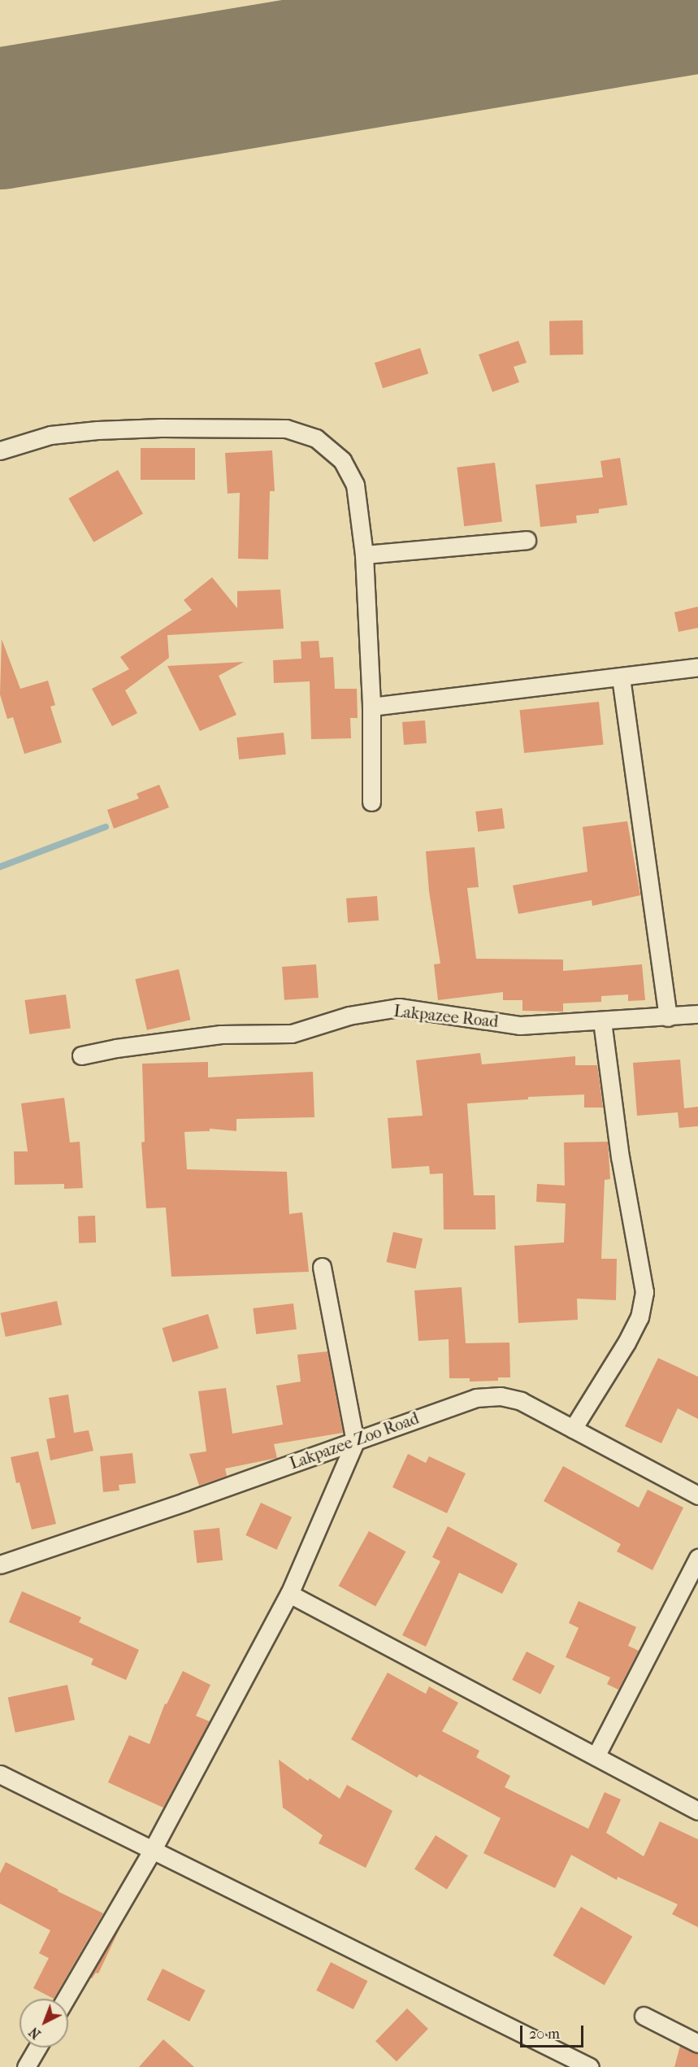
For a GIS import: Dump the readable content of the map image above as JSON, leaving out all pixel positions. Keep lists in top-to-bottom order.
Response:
{
  "streets": {
    "street": ["Lakpazee Road", "Lakpazee Zoo Road"]
  },
  "scale_bar": "20 m",
  "north": "bottom left"
}
